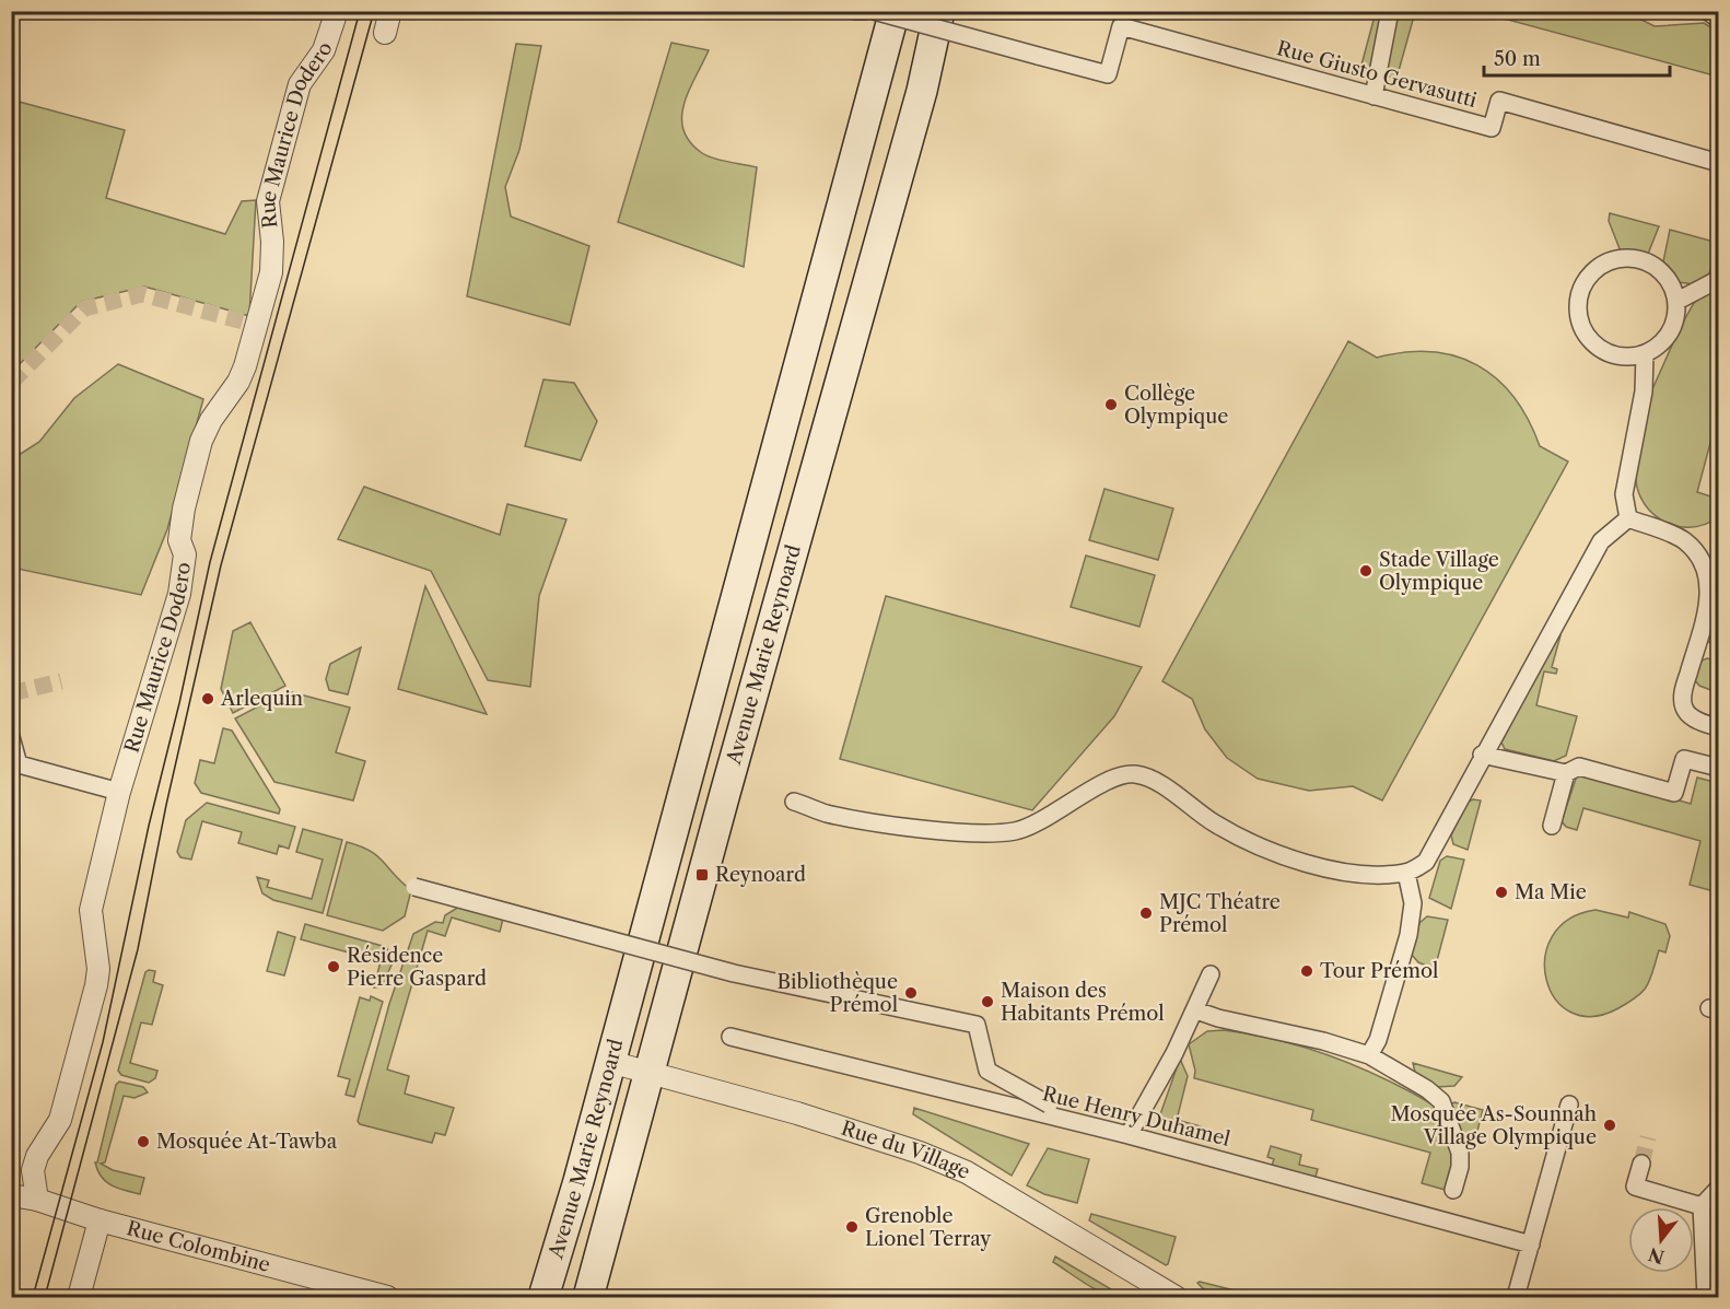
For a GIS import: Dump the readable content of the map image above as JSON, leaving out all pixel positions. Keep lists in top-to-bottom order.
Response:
{
  "streets": {
    "main road": ["Avenue Marie Reynoard"],
    "street": [
      "Rue Giusto Gervasutti",
      "Rue Maurice Dodero",
      "Rue Henry Duhamel",
      "Rue du Village",
      "Rue Colombine"
    ]
  },
  "crossings": [
    ["Rue Maurice Dodero", "Rue Colombine"],
    ["Avenue Marie Reynoard", "Rue du Village"]
  ],
  "places": {
    "other": [
      "Collège Olympique",
      "Stade Village Olympique",
      "Arlequin",
      "Ma Mie",
      "MJC Théatre Prémol",
      "Résidence Pierre Gaspard",
      "Tour Prémol",
      "Bibliothèque Prémol",
      "Maison des Habitants Prémol",
      "Mosquée As-Sounnah Village Olympique",
      "Mosquée At-Tawba",
      "Grenoble Lionel Terray"
    ],
    "transit": ["Reynoard"]
  },
  "scale_bar": "50 m",
  "north": "bottom"
}
